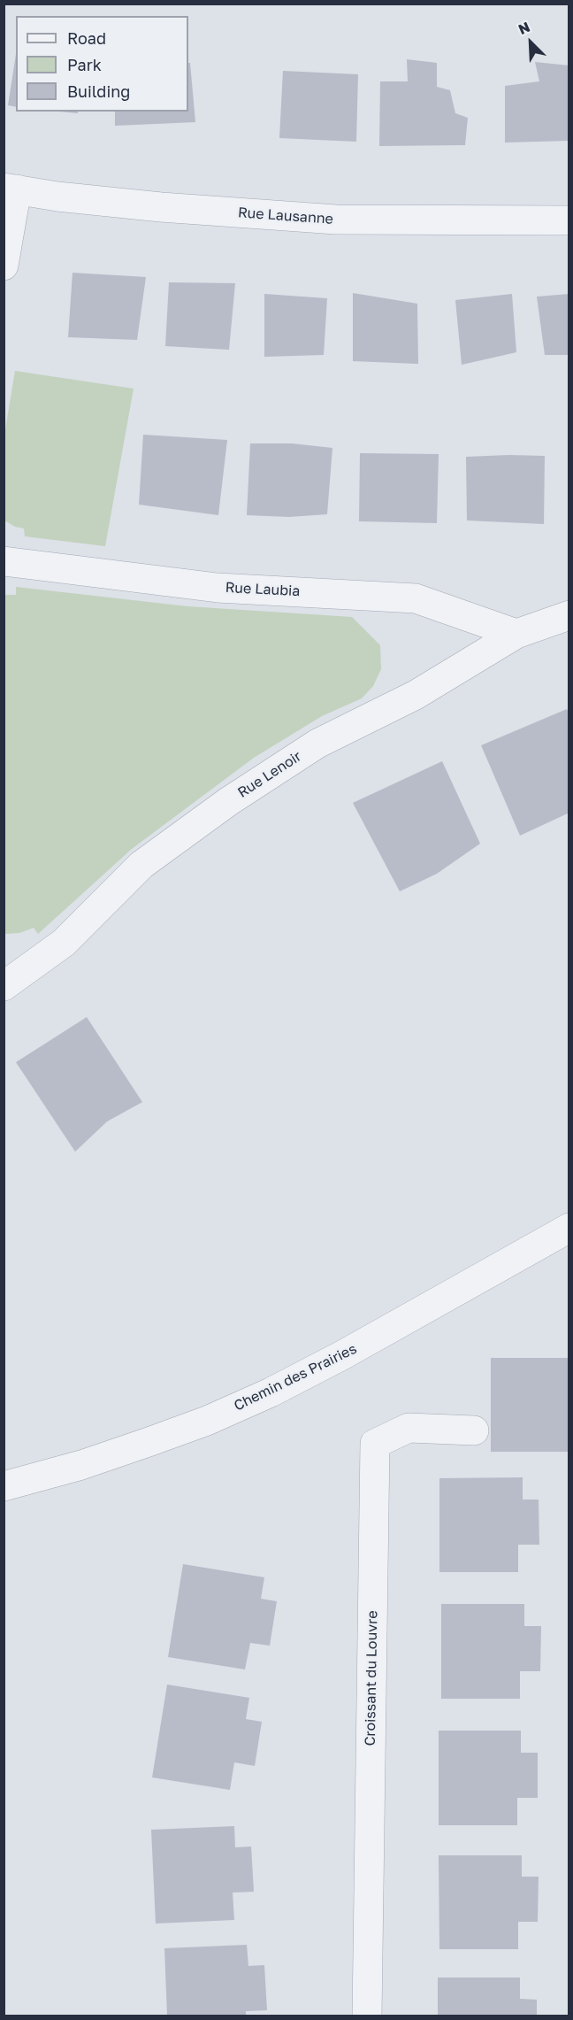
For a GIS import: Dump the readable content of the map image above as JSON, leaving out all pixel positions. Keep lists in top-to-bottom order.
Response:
{
  "streets": {
    "street": [
      "Rue Lausanne",
      "Rue Laubia",
      "Rue Lenoir",
      "Chemin des Prairies",
      "Croissant du Louvre"
    ]
  },
  "crossings": [
    ["Rue Laubia", "Rue Lenoir"]
  ],
  "legend": ["Road", "Park", "Building"],
  "north": "top left"
}
